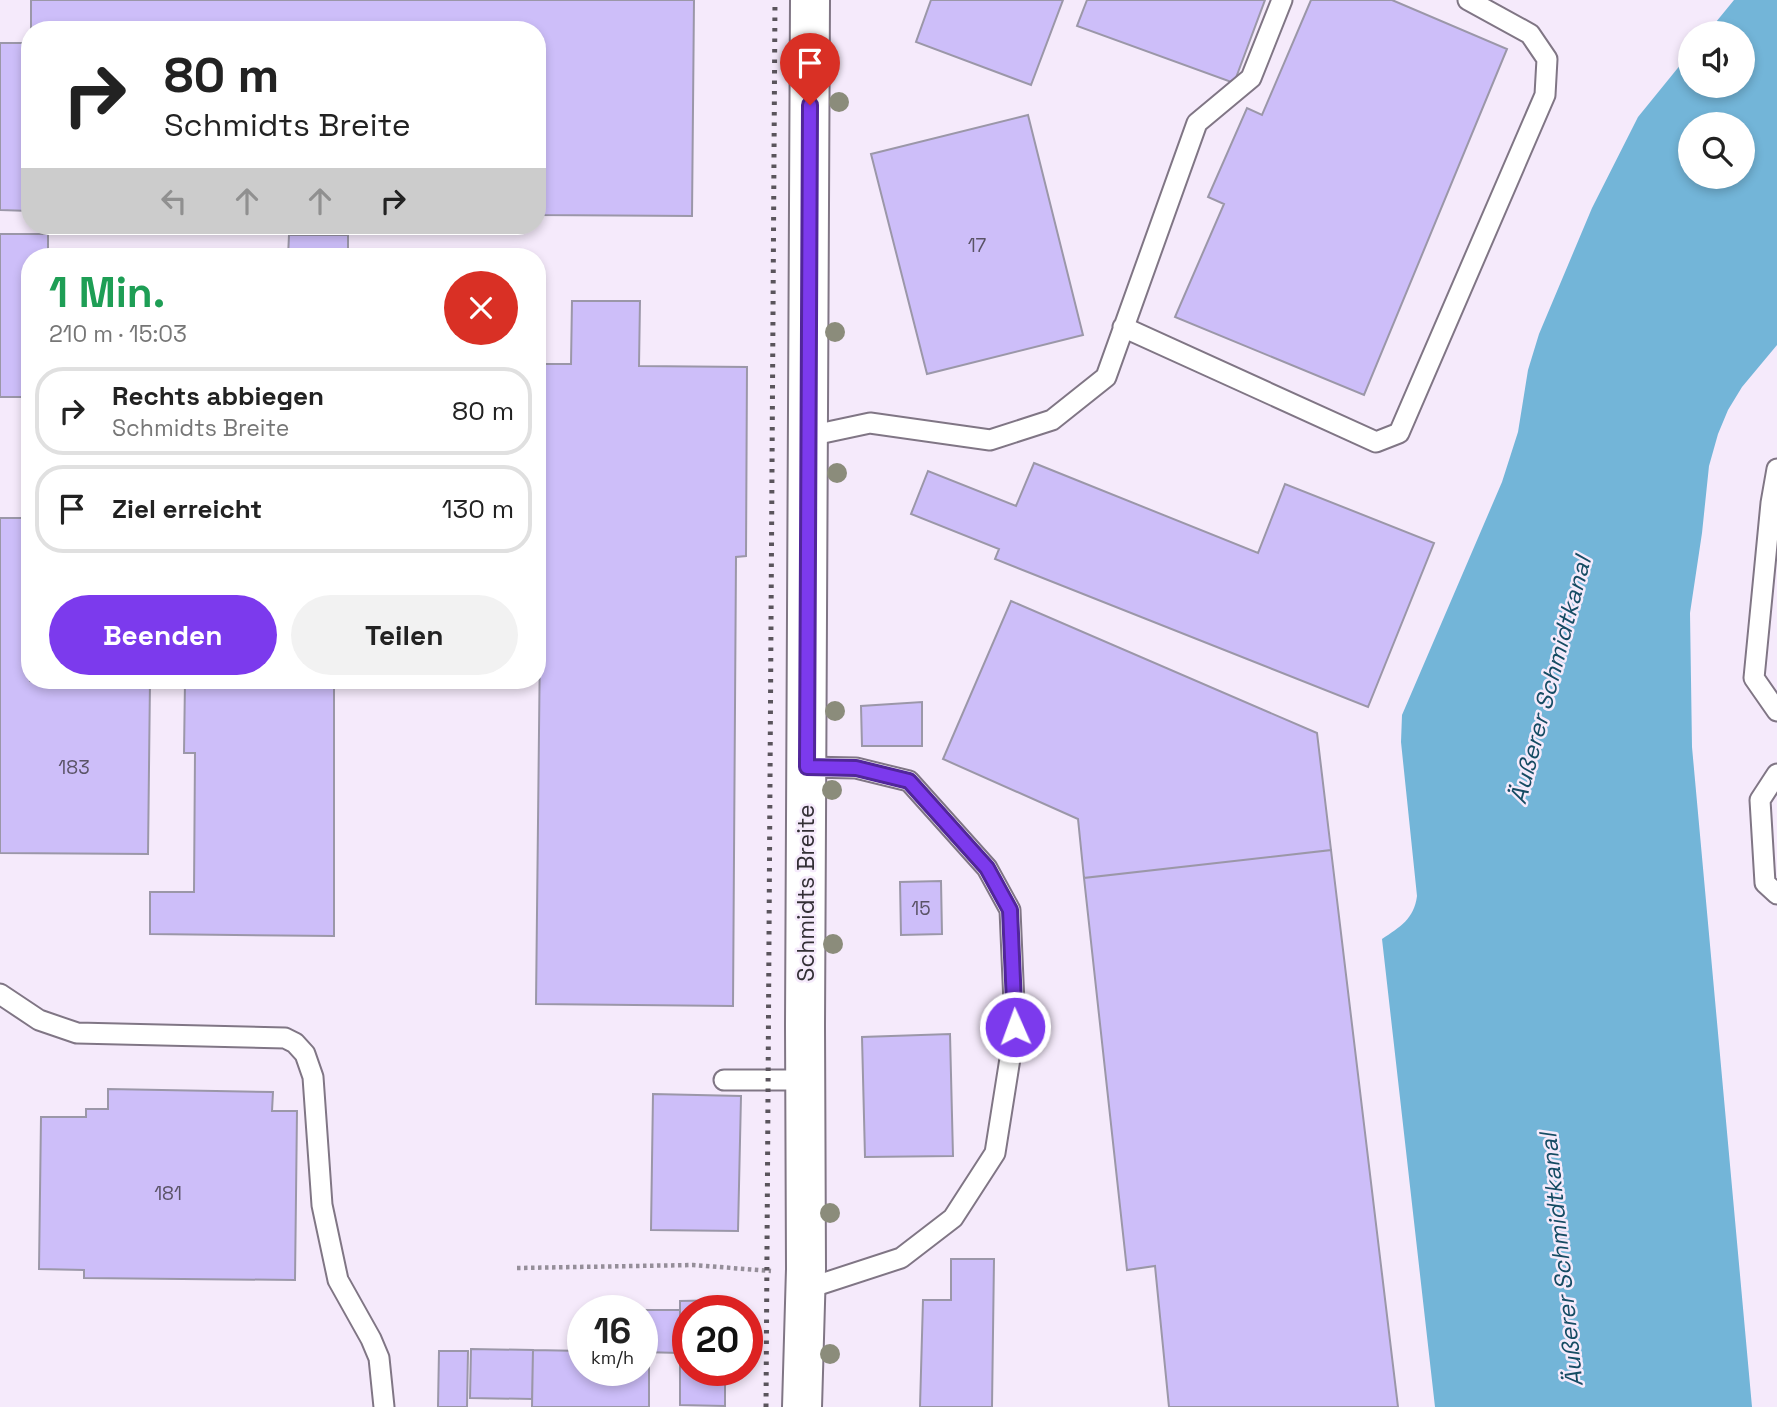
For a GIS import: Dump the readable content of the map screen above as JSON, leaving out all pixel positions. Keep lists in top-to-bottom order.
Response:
{
  "streets": {
    "main road": ["Schmidts Breite"]
  },
  "water": ["Äußerer Schmidtkanal"],
  "house_numbers": [
    "17",
    "183",
    "15",
    "181"
  ],
  "page": {
    "turn": ["80 m", "Schmidts Breite"],
    "heading": ["1 Min.", "210 m · 15:03"],
    "list": [
      {
        "name": "Rechts abbiegen",
        "note": "Schmidts Breite",
        "value": "80 m"
      },
      {
        "name": "Ziel erreicht",
        "value": "130 m"
      }
    ],
    "buttons": ["Beenden", "Teilen"],
    "speed": "16 km/h",
    "limit": "20"
  }
}
